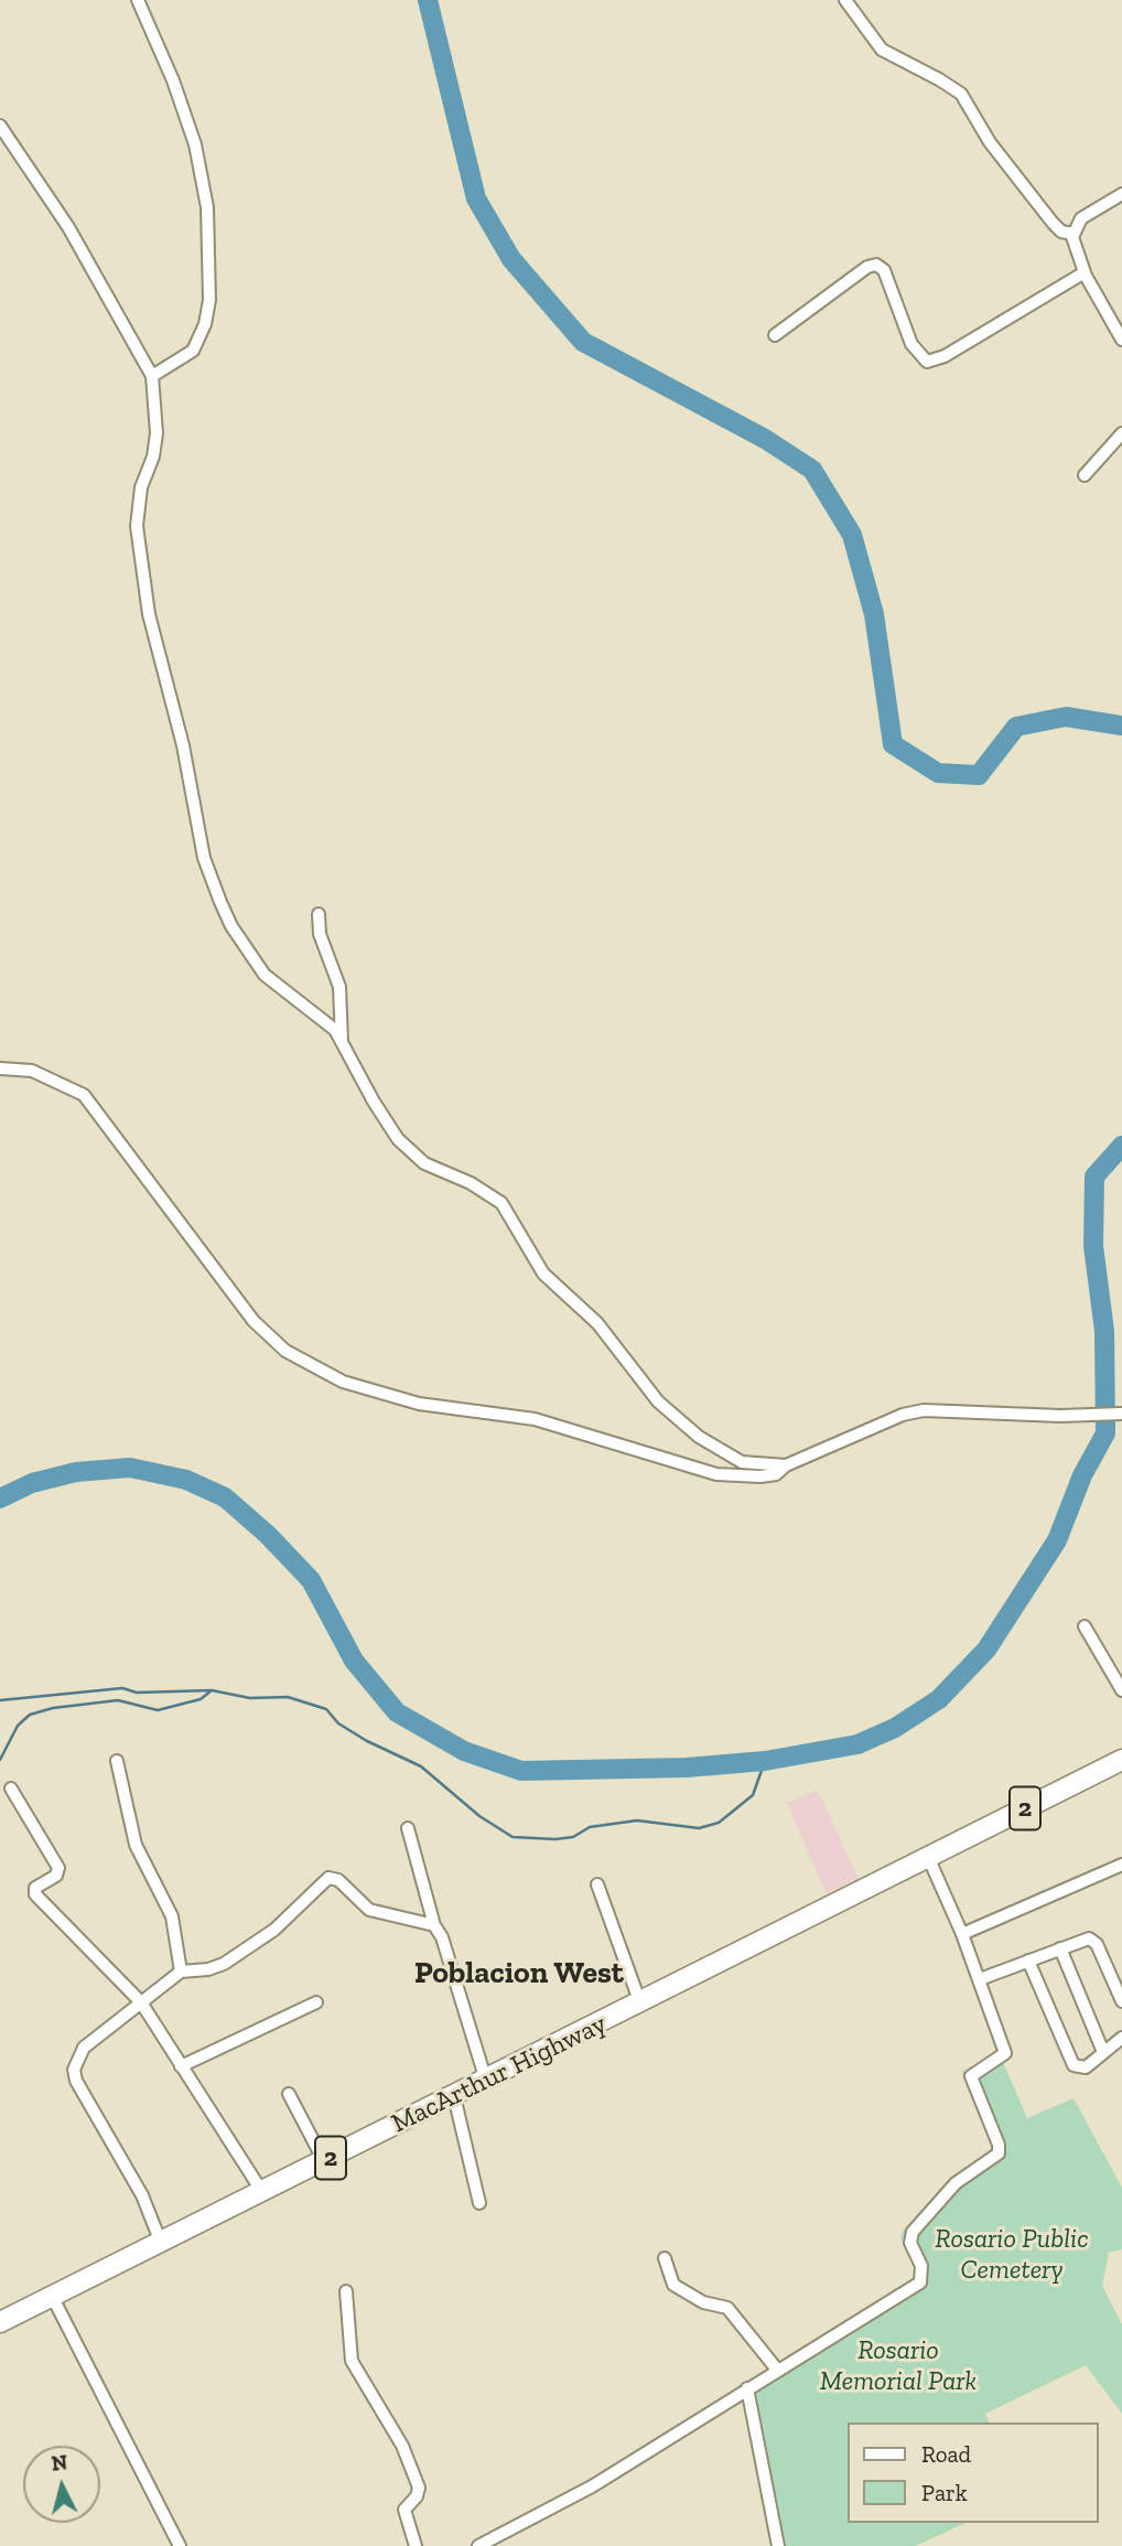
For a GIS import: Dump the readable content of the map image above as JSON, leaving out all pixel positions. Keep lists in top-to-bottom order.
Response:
{
  "streets": {
    "highway": ["2", "MacArthur Highway"]
  },
  "districts": ["Poblacion West"],
  "parks": ["Rosario Public Cemetery", "Rosario Memorial Park"],
  "legend": ["Road", "Park"],
  "north": "top"
}
